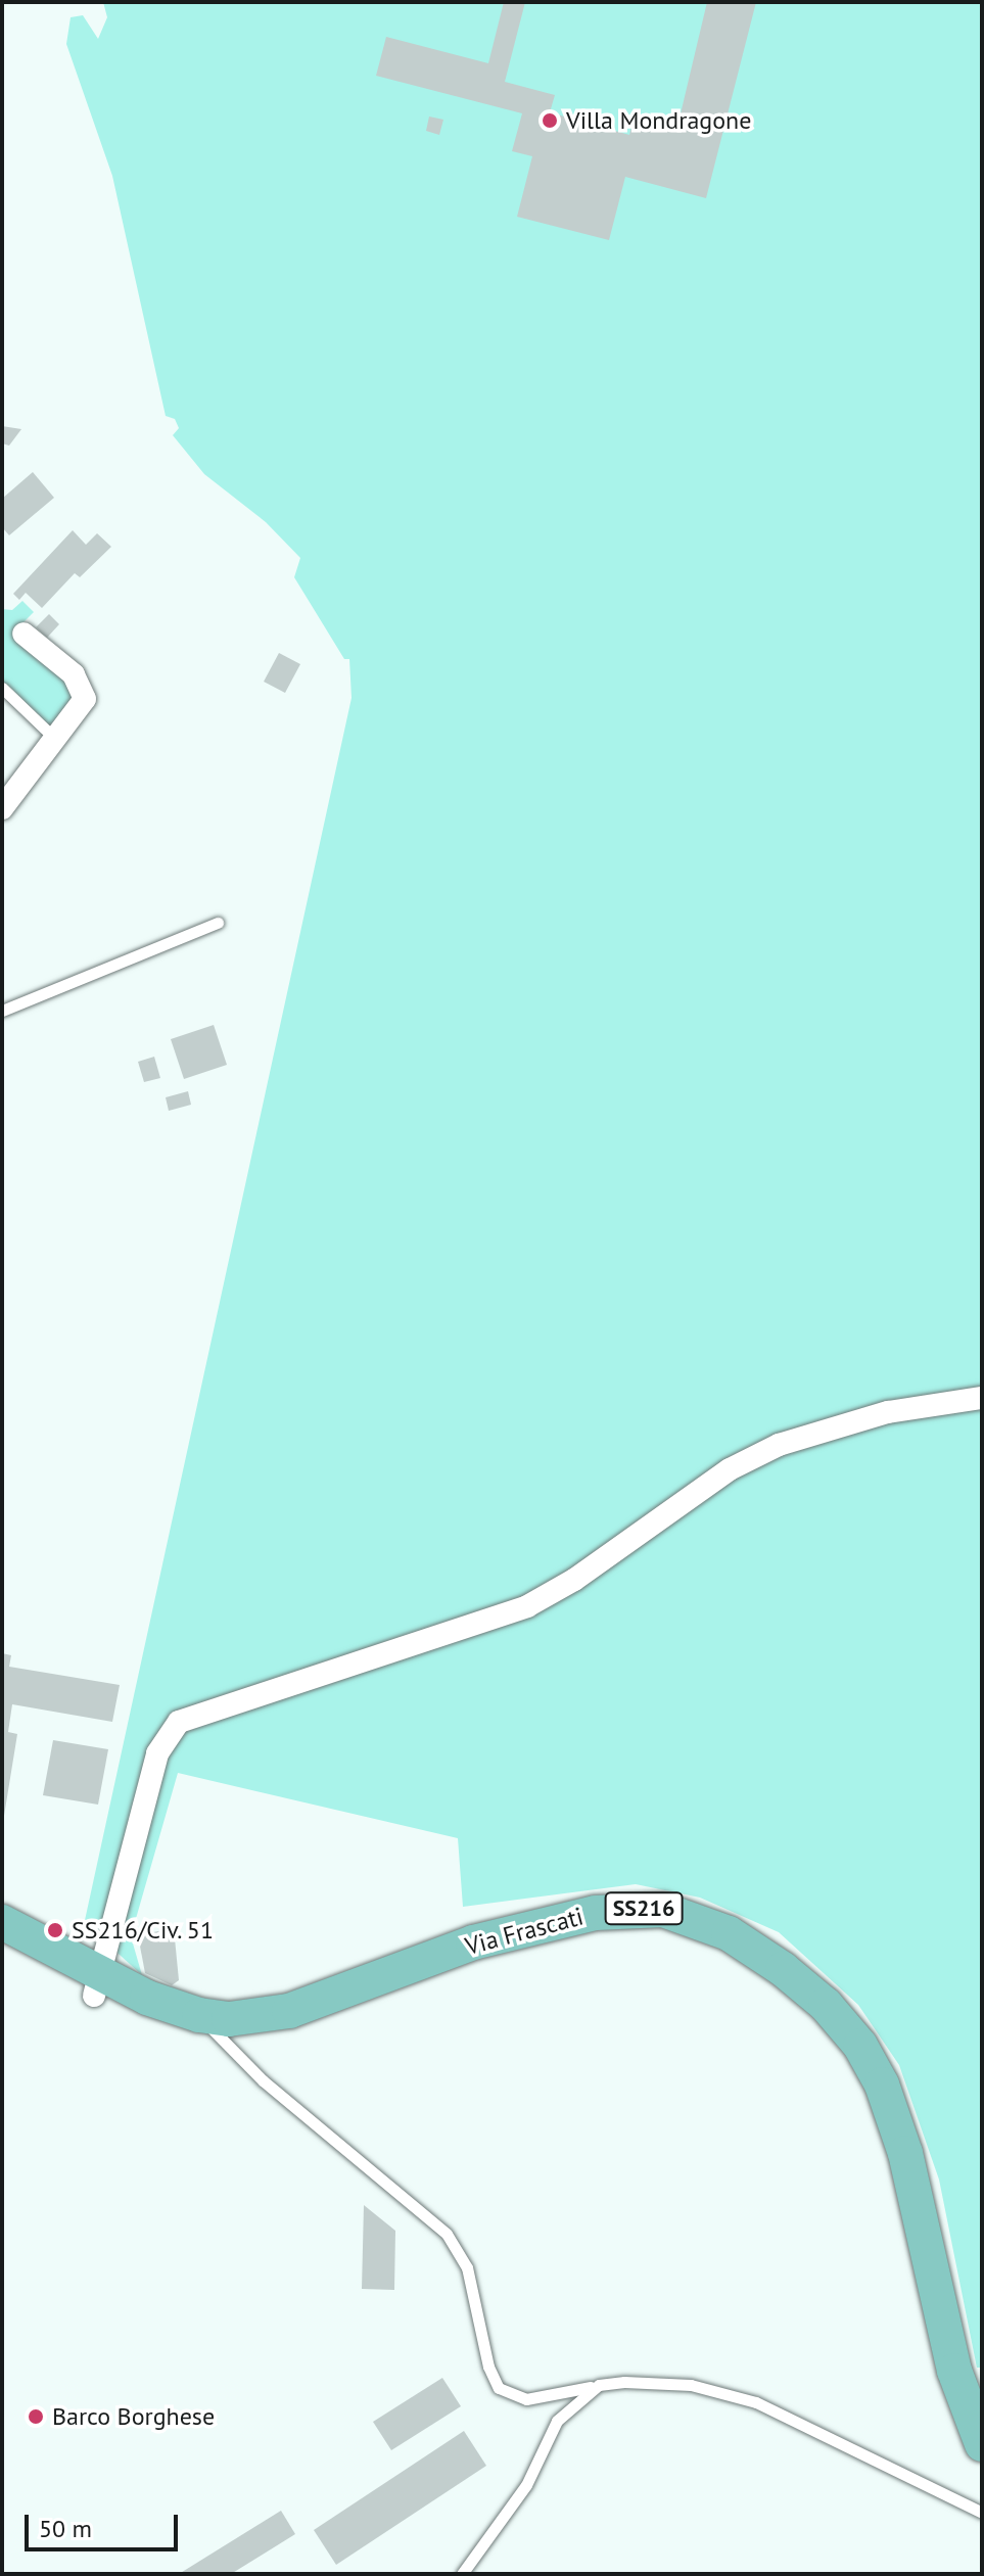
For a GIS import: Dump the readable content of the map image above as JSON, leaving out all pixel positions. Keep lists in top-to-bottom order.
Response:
{
  "streets": {
    "main road": ["SS216", "Via Frascati"]
  },
  "places": ["Villa Mondragone", "SS216/Civ. 51", "Barco Borghese"],
  "scale_bar": "50 m"
}
